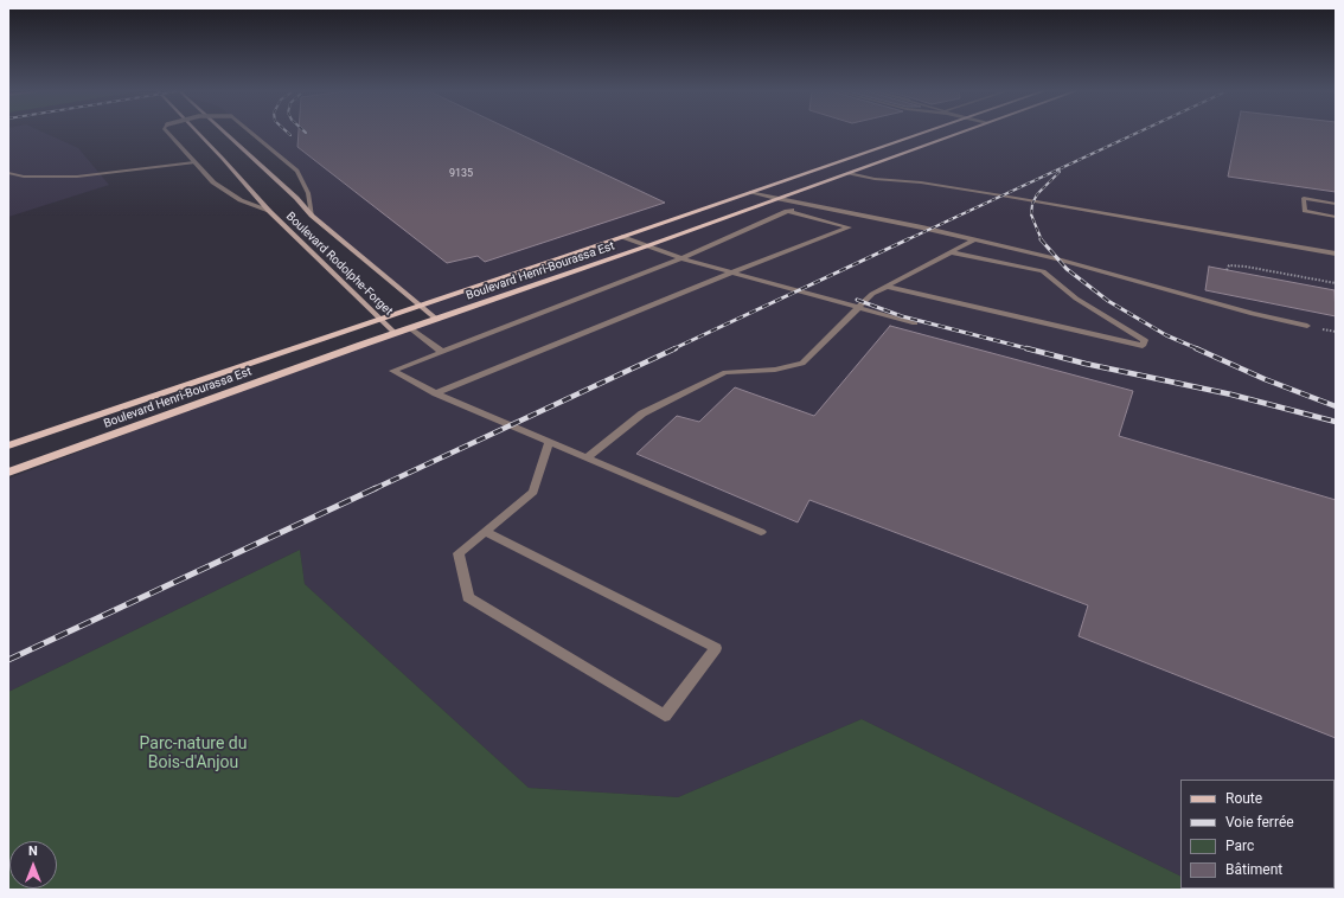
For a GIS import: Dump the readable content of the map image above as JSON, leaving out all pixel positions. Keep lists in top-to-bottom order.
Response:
{
  "streets": {
    "main road": ["Boulevard Henri-Bourassa Est"],
    "street": ["Boulevard Rodolphe-Forget"]
  },
  "crossings": [
    ["Boulevard Rodolphe-Forget", "Boulevard Henri-Bourassa Est"]
  ],
  "parks": ["Parc-nature du Bois-d'Anjou"],
  "house_numbers": ["9135"],
  "legend": [
    "Route",
    "Voie ferrée",
    "Parc",
    "Bâtiment"
  ],
  "north": "top"
}
